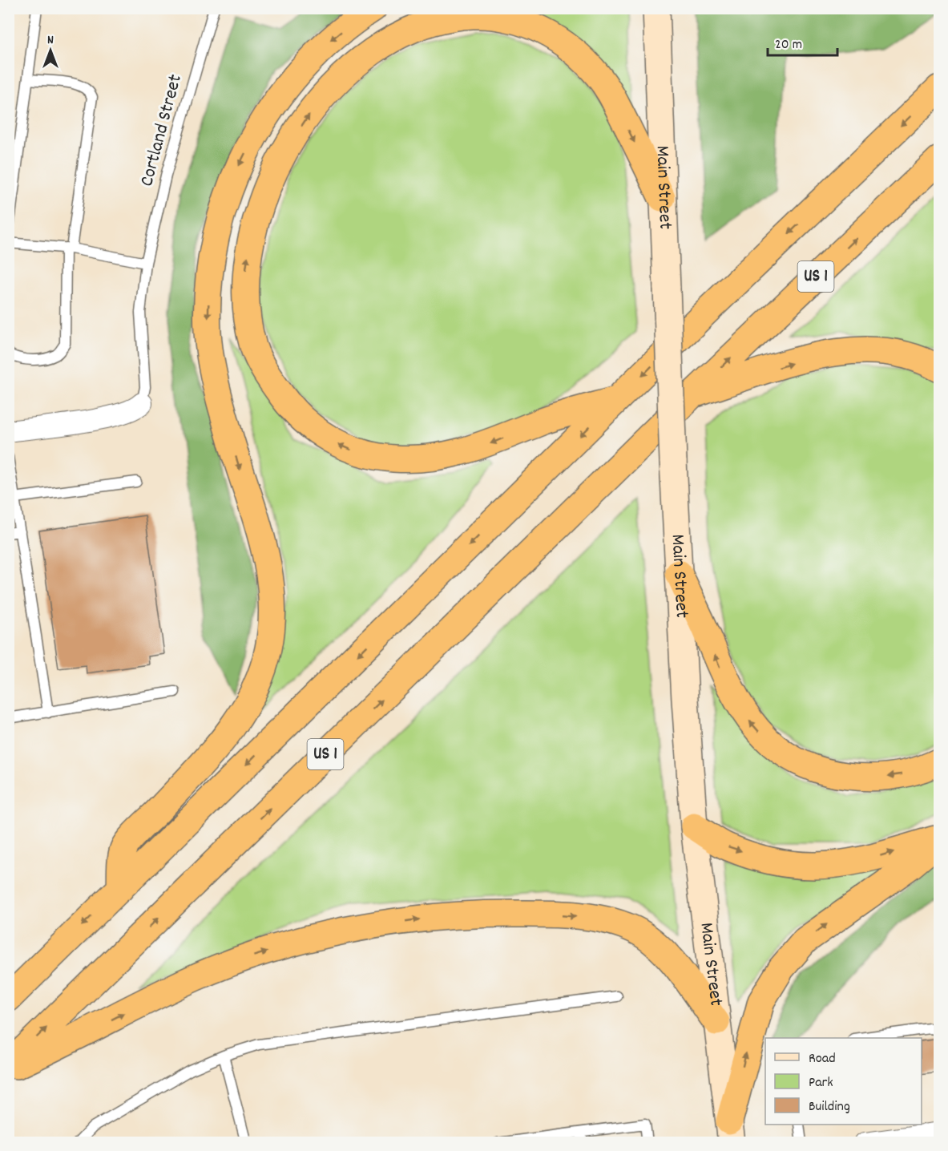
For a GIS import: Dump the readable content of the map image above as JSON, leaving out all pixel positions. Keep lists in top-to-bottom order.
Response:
{
  "streets": {
    "highway": ["US 1"],
    "main road": ["Main Street"],
    "lane": ["Cortland Street"]
  },
  "legend": ["Road", "Park", "Building"],
  "scale_bar": "20 m",
  "north": "top"
}
